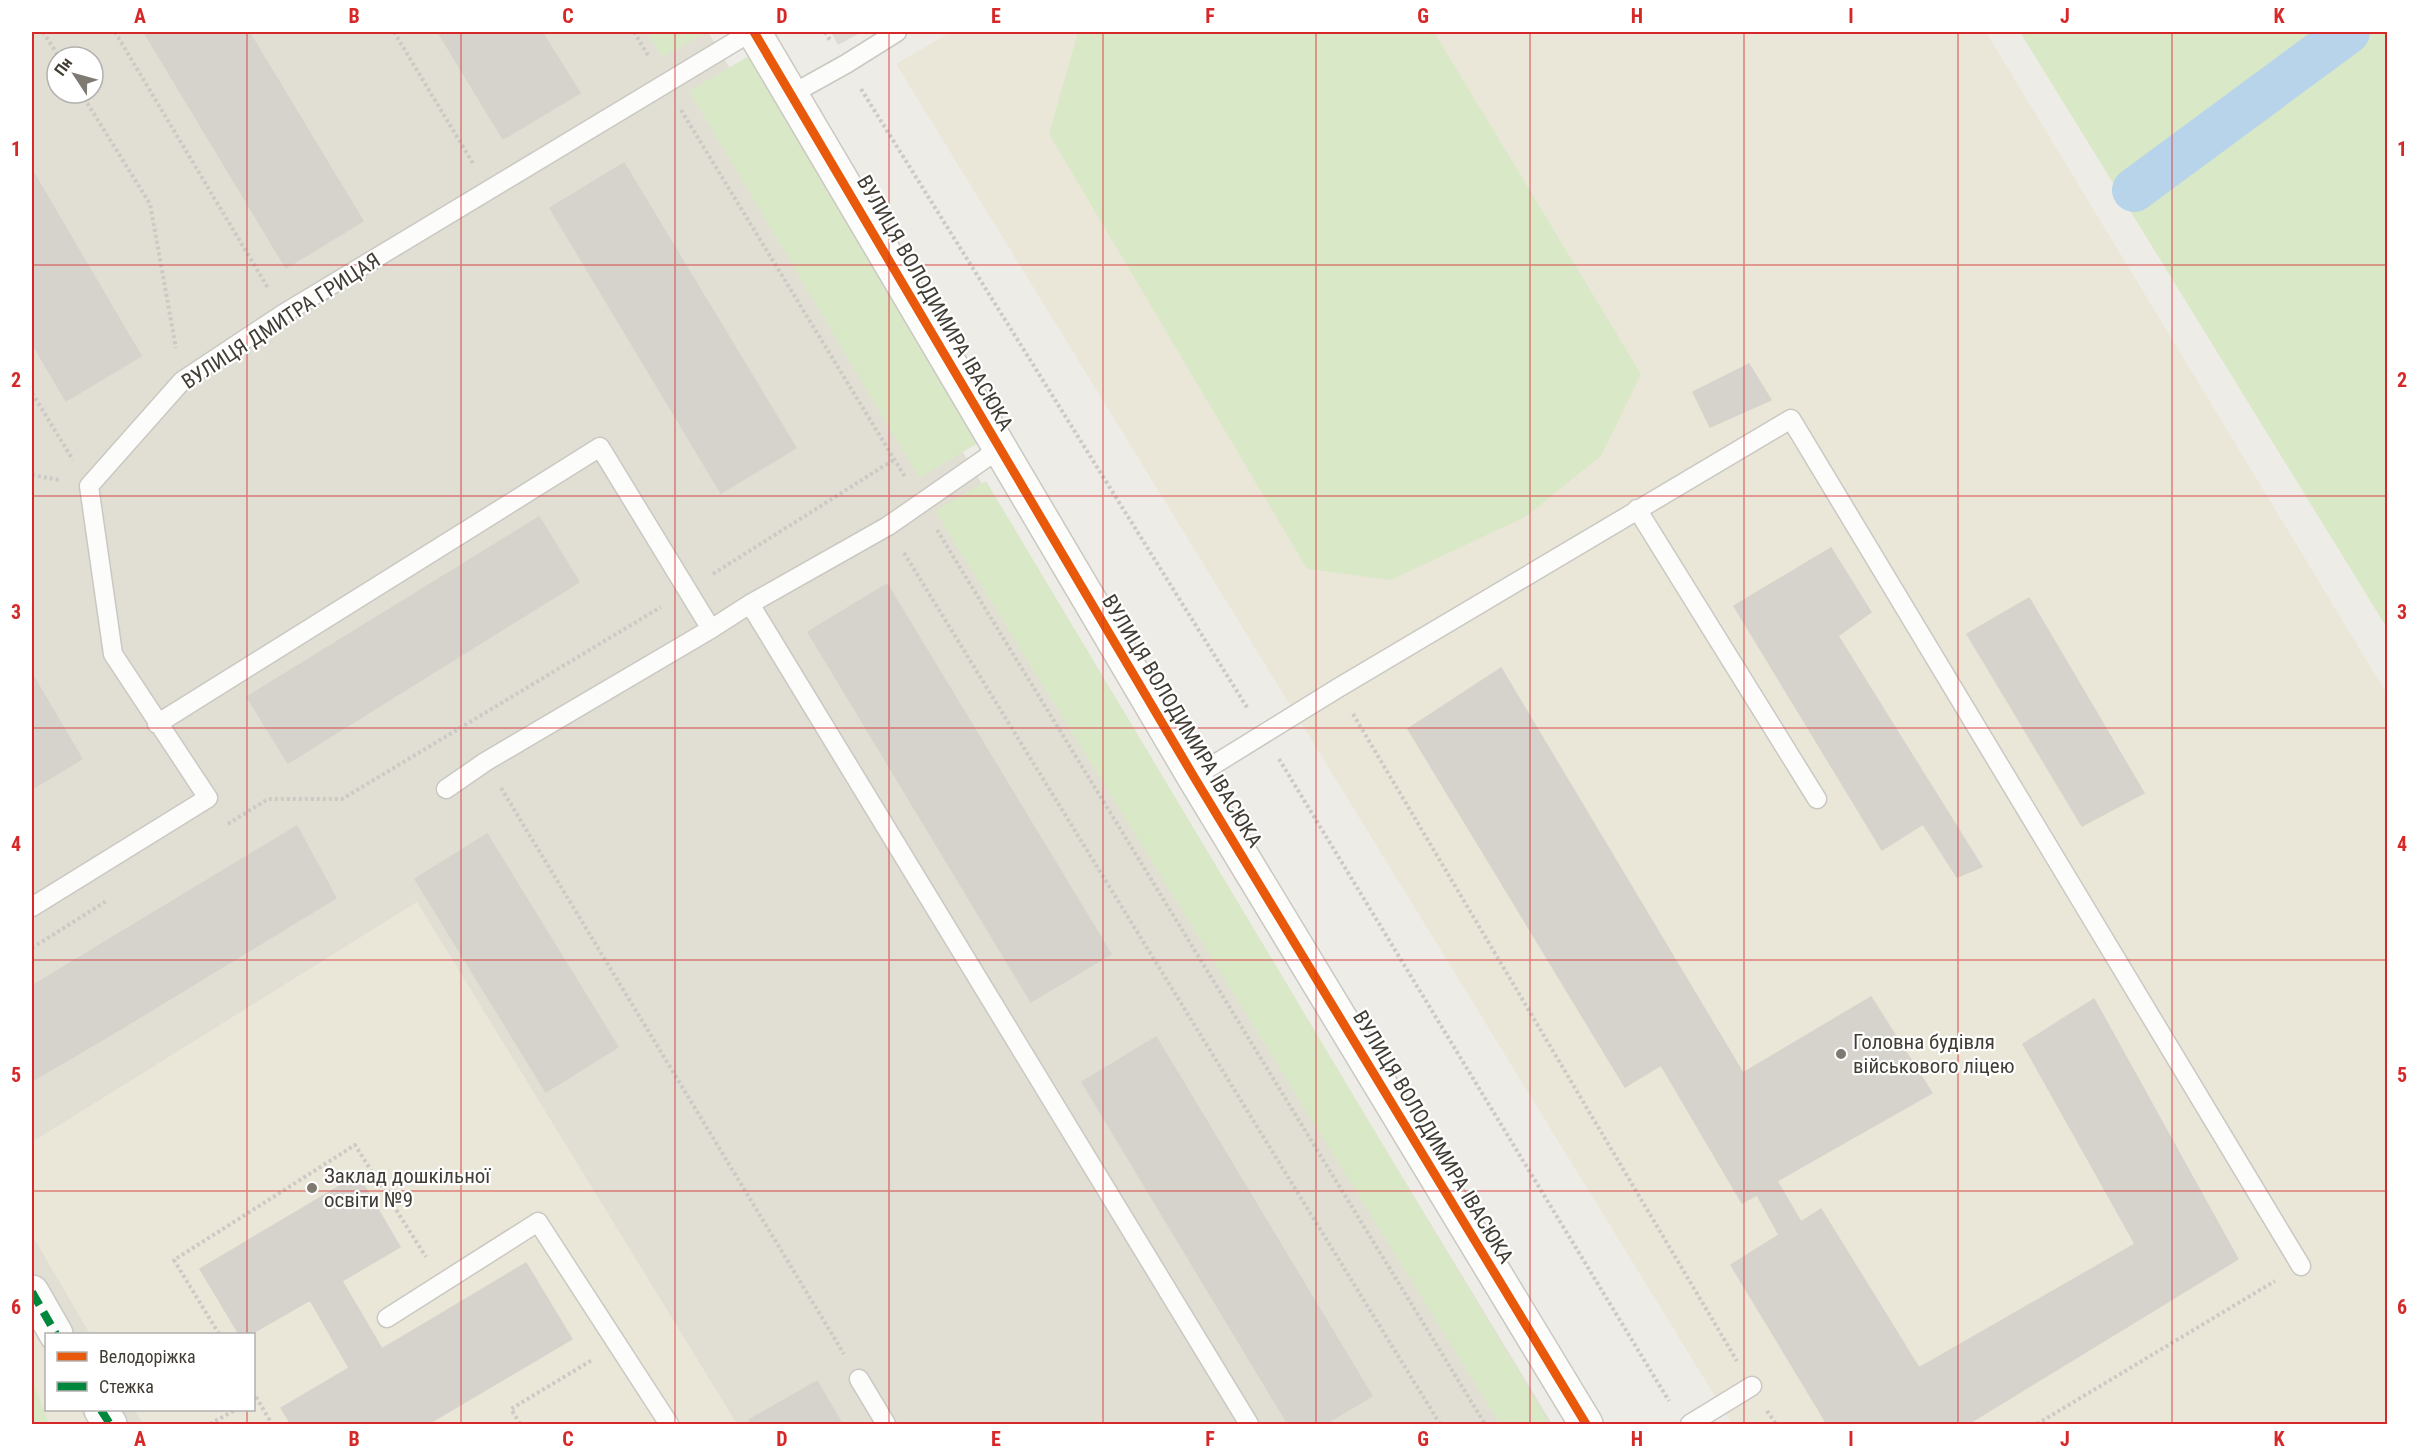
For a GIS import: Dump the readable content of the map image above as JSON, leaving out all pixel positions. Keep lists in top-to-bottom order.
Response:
{
  "streets": {
    "street": ["ВУЛИЦЯ ВОЛОДИМИРА ІВАСЮКА"],
    "lane": ["ВУЛИЦЯ ДМИТРА ГРИЦАЯ"]
  },
  "crossings": [
    ["ВУЛИЦЯ ВОЛОДИМИРА ІВАСЮКА", "ВУЛИЦЯ ДМИТРА ГРИЦАЯ"]
  ],
  "places": ["Головна будівля військового ліцею", "Заклад дошкільної освіти №9"],
  "legend": ["Велодоріжка", "Стежка"],
  "north": "top left",
  "grid": {
    "columns": [
      "A",
      "B",
      "C",
      "D",
      "E",
      "F",
      "G",
      "H",
      "I",
      "J",
      "K"
    ],
    "rows": [
      "1",
      "2",
      "3",
      "4",
      "5",
      "6"
    ]
  }
}
